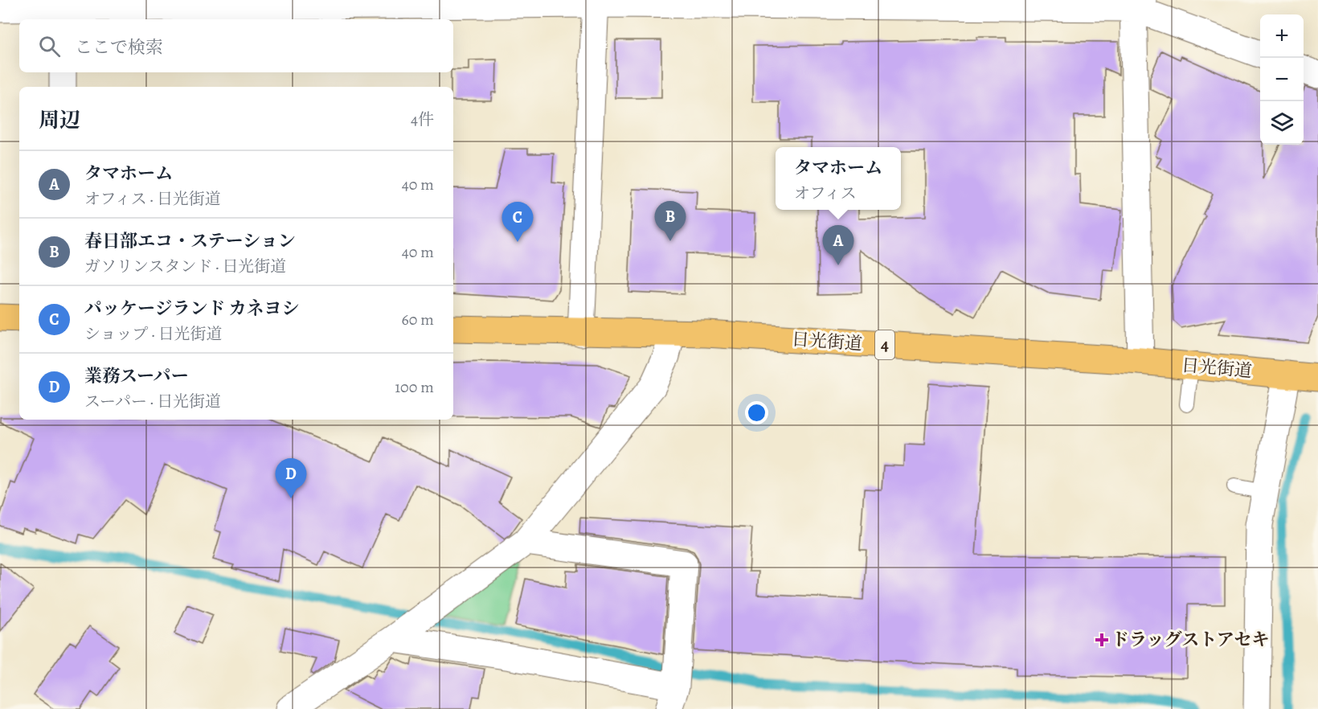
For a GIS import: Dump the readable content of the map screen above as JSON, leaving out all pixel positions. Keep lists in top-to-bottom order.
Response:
{
  "streets": {
    "highway": ["日光街道", "4"]
  },
  "places": {
    "health": ["ドラッグストアセキ"]
  },
  "page": {
    "map_buttons": ["+", "−"],
    "search": "ここで検索",
    "heading": ["周辺", "4件"],
    "popup": ["タマホーム", "オフィス"],
    "list": [
      {
        "mark": "A",
        "name": "タマホーム",
        "note": "オフィス · 日光街道",
        "value": "40 m"
      },
      {
        "mark": "B",
        "name": "春日部エコ・ステーション",
        "note": "ガソリンスタンド · 日光街道",
        "value": "40 m"
      },
      {
        "mark": "C",
        "name": "パッケージランド カネヨシ",
        "note": "ショップ · 日光街道",
        "value": "60 m"
      },
      {
        "mark": "D",
        "name": "業務スーパー",
        "note": "スーパー · 日光街道",
        "value": "100 m"
      }
    ],
    "pins": [
      "B",
      "C",
      "A",
      "D"
    ]
  }
}
